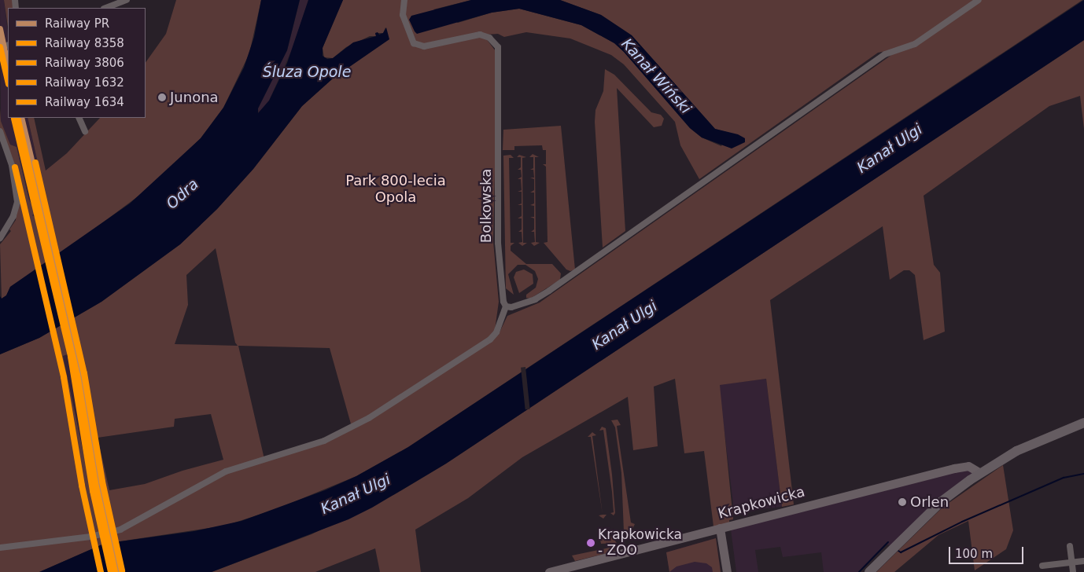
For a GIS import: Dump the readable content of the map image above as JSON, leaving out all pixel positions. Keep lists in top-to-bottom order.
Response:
{
  "streets": {
    "street": ["Bolkowska", "Krapkowicka"]
  },
  "water": [
    "Śluza Opole",
    "Kanał Wiński",
    "Kanał Ulgi",
    "Odra"
  ],
  "parks": ["Park 800-lecia Opola"],
  "places": ["Junona", "Orlen", "Krapkowicka - ZOO"],
  "lines": [
    "rail line PR",
    "rail line 3806",
    "rail line 8358",
    "rail line 1632",
    "rail line 1634"
  ],
  "legend": [
    "Railway PR",
    "Railway 8358",
    "Railway 3806",
    "Railway 1632",
    "Railway 1634"
  ],
  "scale_bar": "100 m"
}
